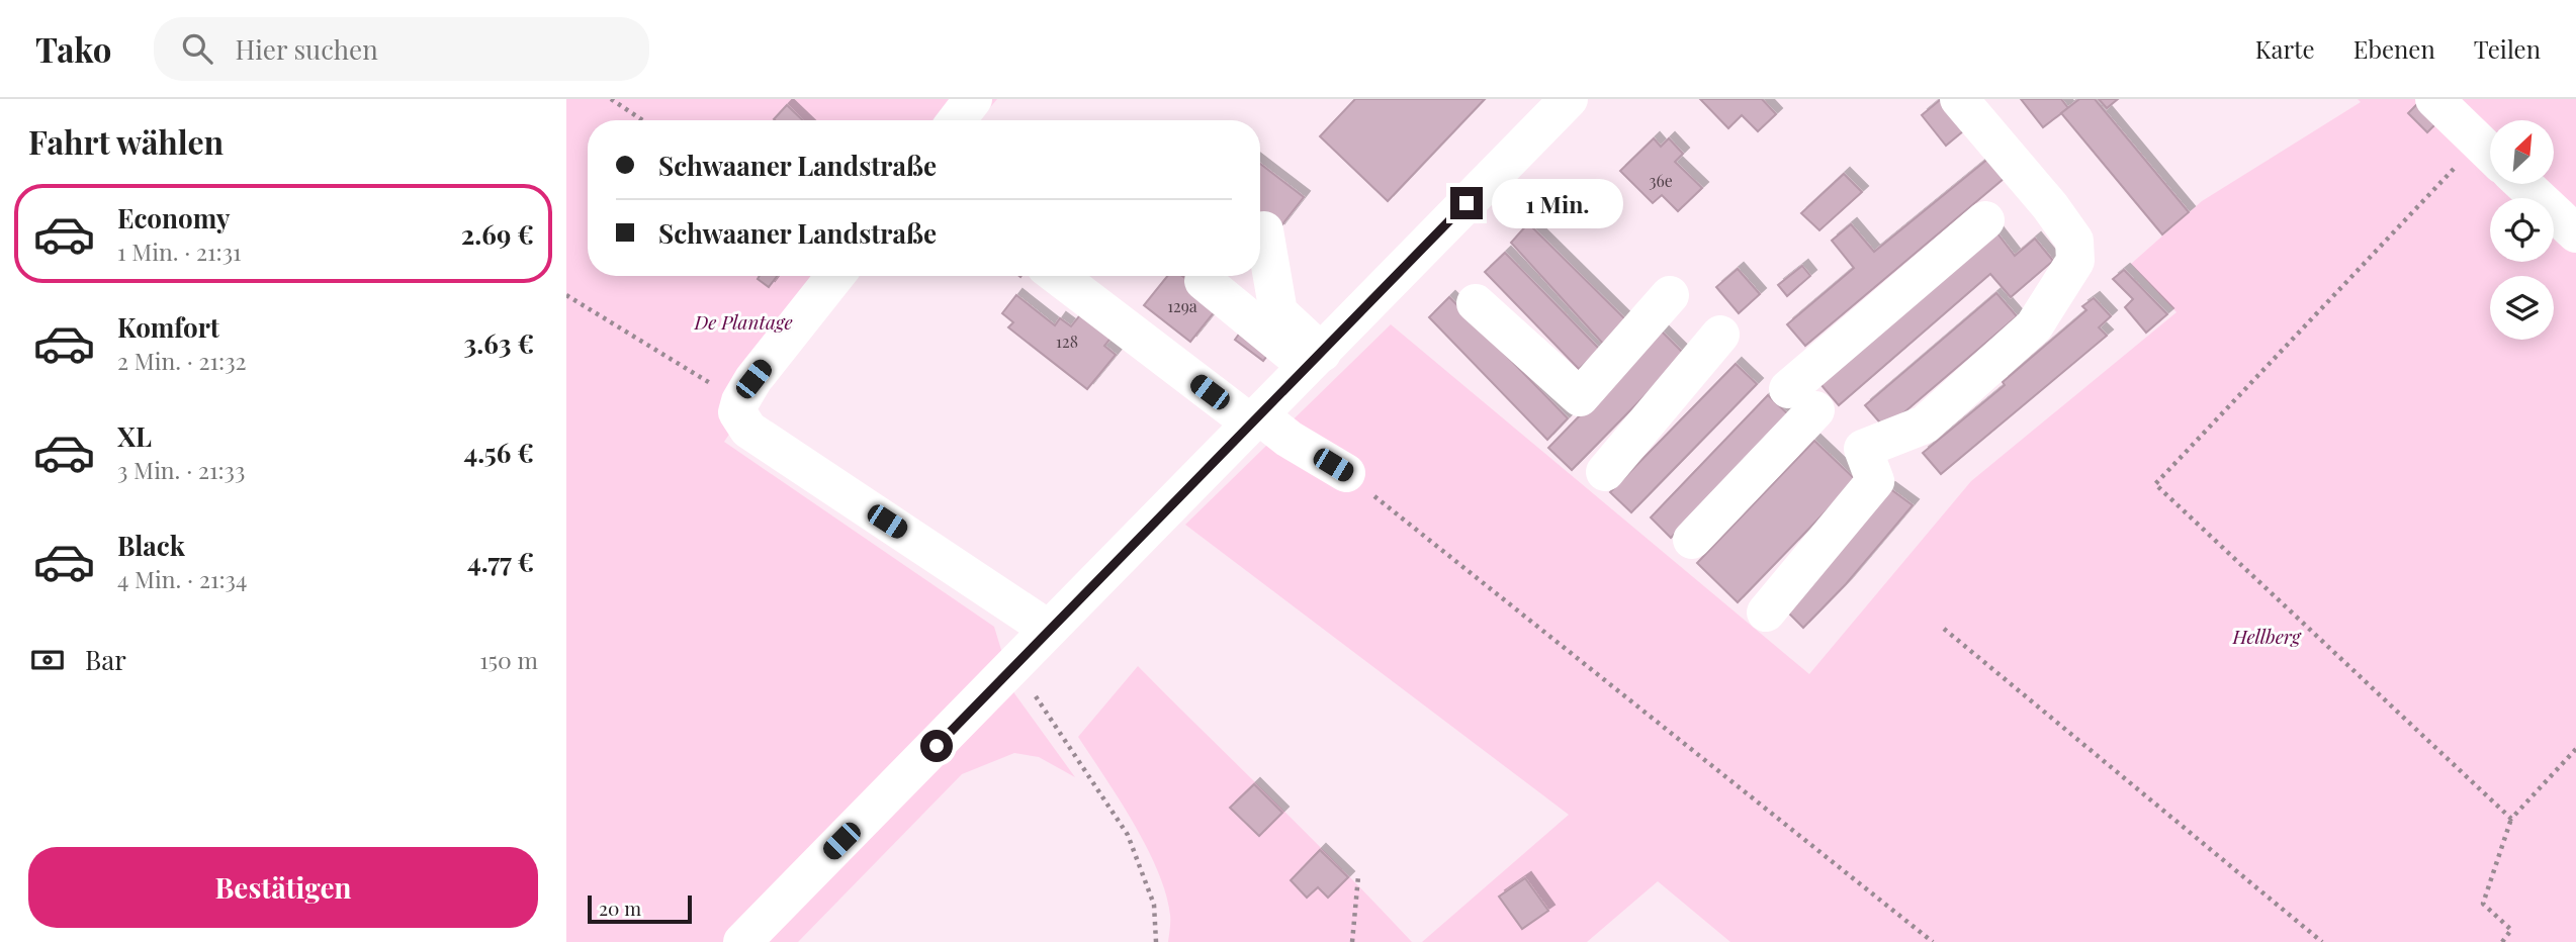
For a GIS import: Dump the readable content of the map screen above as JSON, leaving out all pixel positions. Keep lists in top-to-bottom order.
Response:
{
  "parks": ["De Plantage", "Hellberg"],
  "house_numbers": ["36e", "129a", "128"],
  "scale_bar": "20 m",
  "north": "top right",
  "page": {
    "header": "Tako",
    "search": "Hier suchen",
    "nav": ["Karte", "Ebenen", "Teilen"],
    "heading": "Fahrt wählen",
    "banner": ["Schwaaner Landstraße", "Schwaaner Landstraße"],
    "bubble": "1 Min.",
    "list": [
      {
        "name": "Economy",
        "note": "1 Min. · 21:31",
        "value": "2.69 €"
      },
      {
        "name": "Komfort",
        "note": "2 Min. · 21:32",
        "value": "3.63 €"
      },
      {
        "name": "XL",
        "note": "3 Min. · 21:33",
        "value": "4.56 €"
      },
      {
        "name": "Black",
        "note": "4 Min. · 21:34",
        "value": "4.77 €"
      }
    ],
    "pay": ["Bar", "150 m"],
    "buttons": "Bestätigen",
    "scale": "20 m"
  }
}
